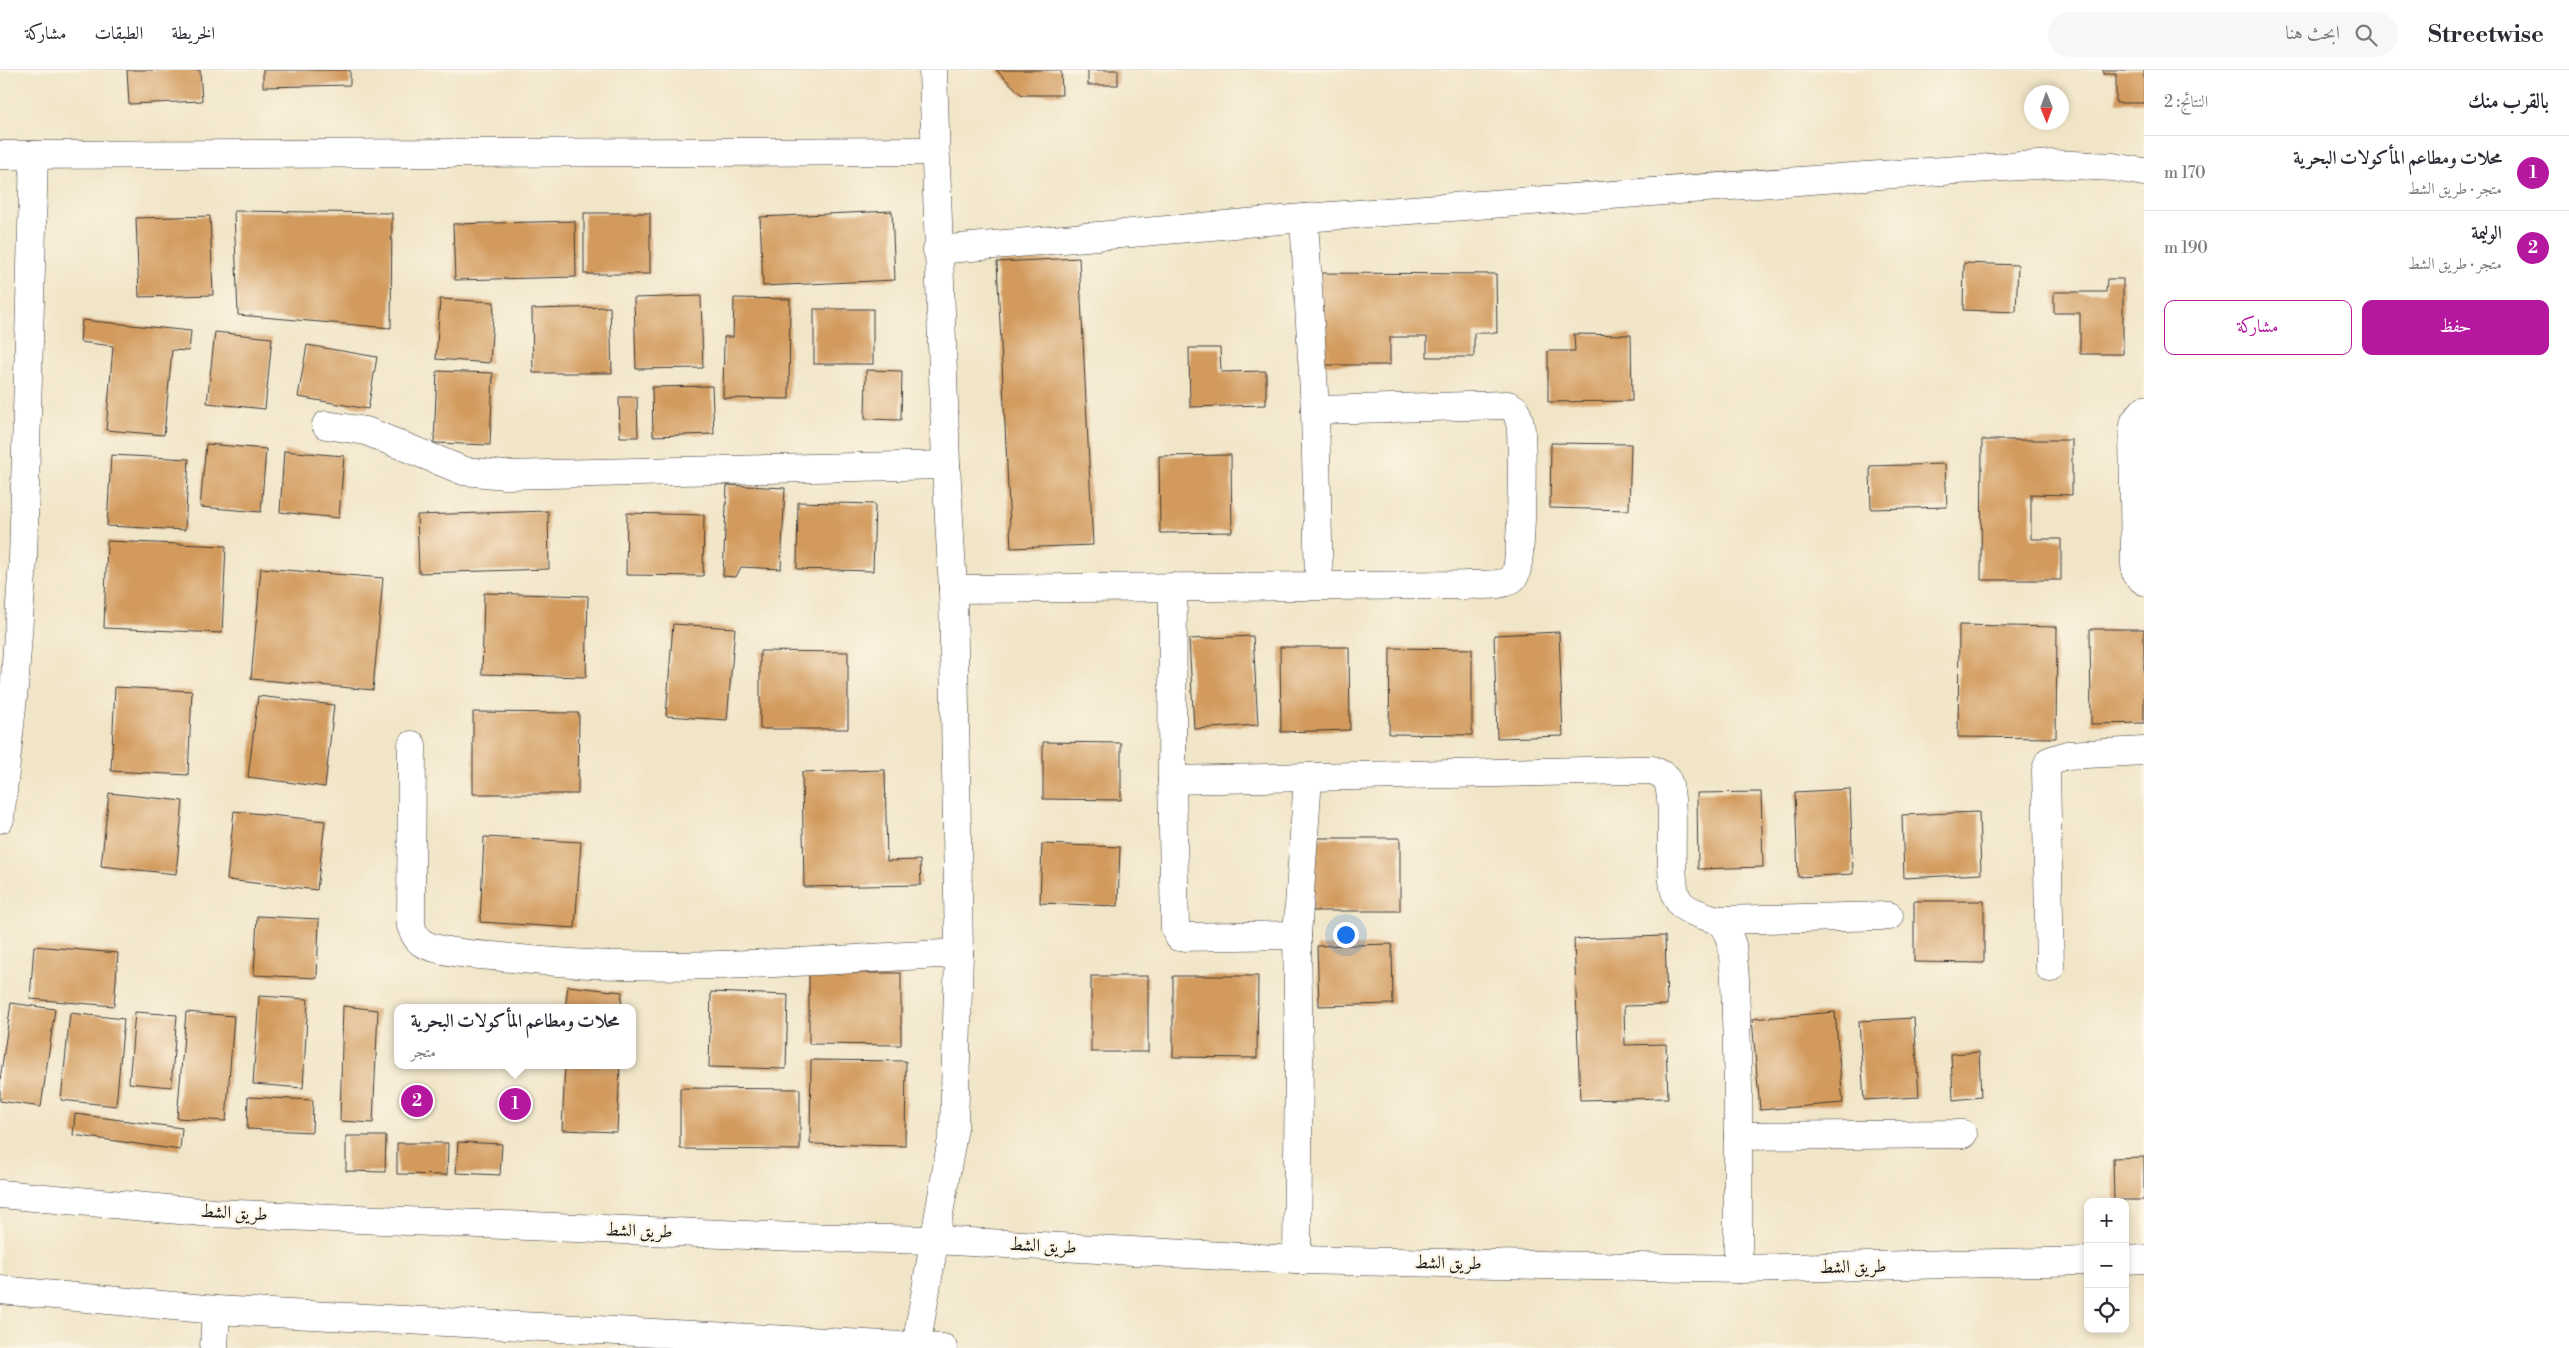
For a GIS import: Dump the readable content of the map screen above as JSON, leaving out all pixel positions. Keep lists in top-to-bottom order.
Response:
{
  "streets": {
    "main road": ["طريق الشط"]
  },
  "north": "bottom",
  "page": {
    "header": "Streetwise",
    "search": "ابحث هنا",
    "nav": ["الخريطة", "الطبقات", "مشاركة"],
    "heading": ["بالقرب منك", "النتائج: 2"],
    "list": [
      {
        "mark": "1",
        "name": "محلات ومطاعم المأكولات البحرية",
        "note": "متجر · طريق الشط",
        "value": "170 m"
      },
      {
        "mark": "2",
        "name": "الوليمة",
        "note": "متجر · طريق الشط",
        "value": "190 m"
      }
    ],
    "buttons": ["حفظ", "مشاركة"],
    "popup": ["محلات ومطاعم المأكولات البحرية", "متجر"],
    "pins": ["2", "1"],
    "map_buttons": ["+", "−"]
  }
}
